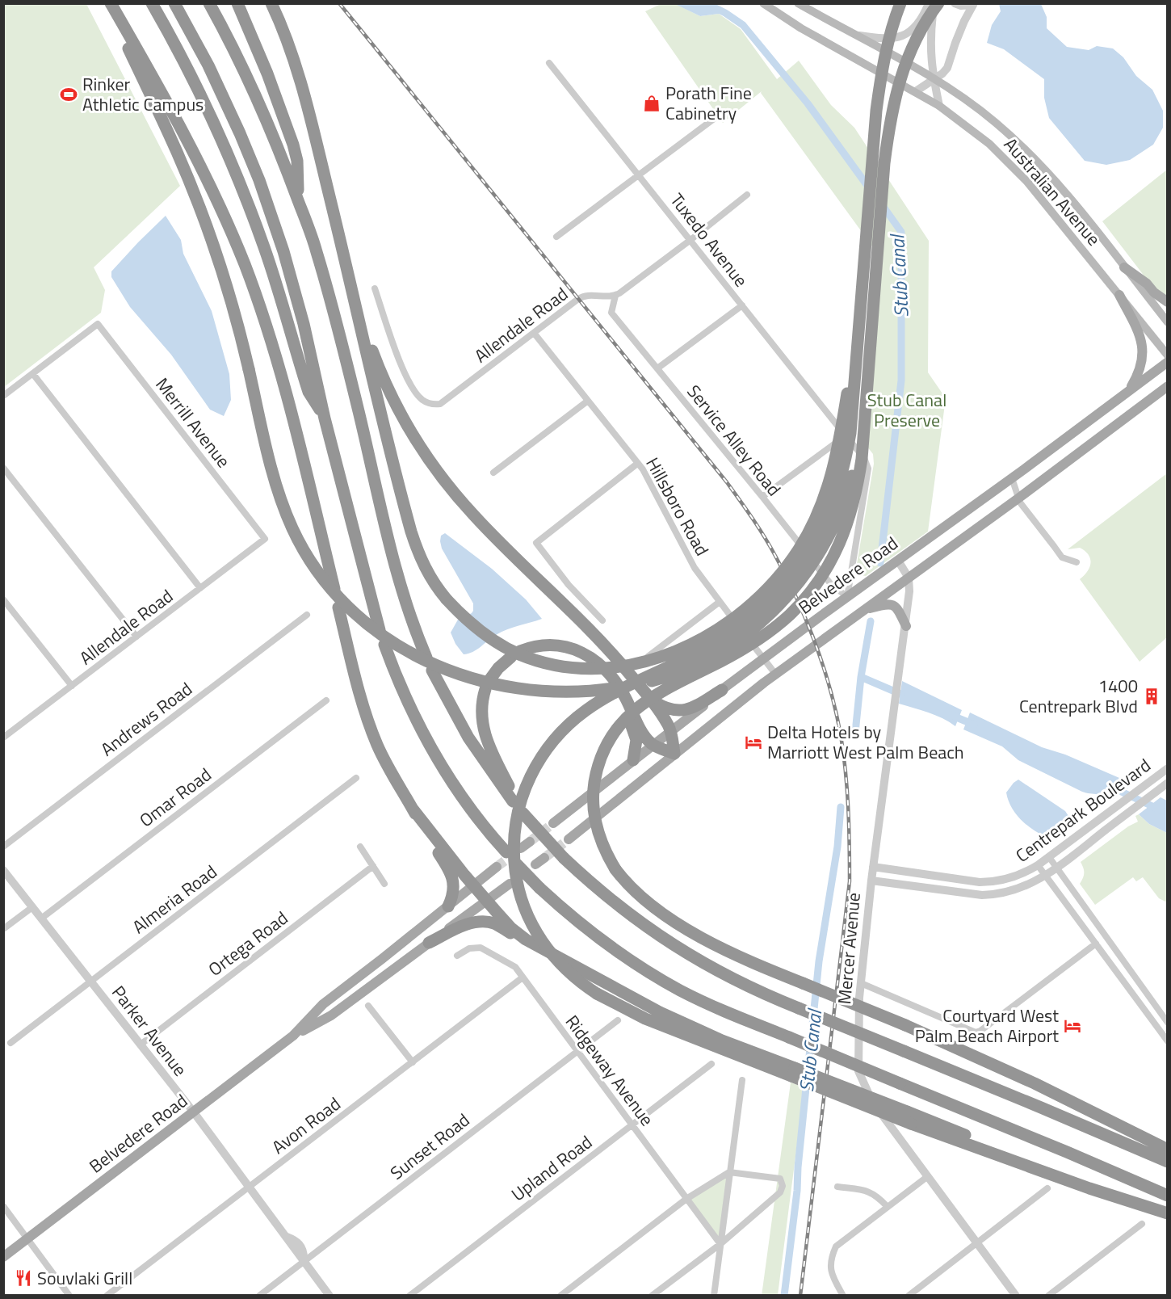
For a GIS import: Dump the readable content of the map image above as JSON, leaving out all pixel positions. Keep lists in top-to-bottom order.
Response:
{
  "streets": {
    "main road": ["Australian Avenue", "Belvedere Road"],
    "street": [
      "Tuxedo Avenue",
      "Allendale Road",
      "Merrill Avenue",
      "Service Alley Road",
      "Hillsboro Road",
      "Andrews Road",
      "Omar Road",
      "Centrepark Boulevard",
      "Almeria Road",
      "Ortega Road",
      "Mercer Avenue",
      "Parker Avenue",
      "Ridgeway Avenue",
      "Avon Road",
      "Sunset Road",
      "Upland Road"
    ]
  },
  "crossings": [
    ["Tuxedo Avenue", "Service Alley Road"],
    ["Tuxedo Avenue", "Belvedere Road"],
    ["Allendale Road", "Merrill Avenue"],
    ["Allendale Road", "Service Alley Road"],
    ["Allendale Road", "Hillsboro Road"],
    ["Service Alley Road", "Belvedere Road"],
    ["Hillsboro Road", "Belvedere Road"],
    ["Belvedere Road", "Mercer Avenue"],
    ["Belvedere Road", "Parker Avenue"],
    ["Omar Road", "Parker Avenue"],
    ["Centrepark Boulevard", "Mercer Avenue"],
    ["Almeria Road", "Parker Avenue"],
    ["Ortega Road", "Parker Avenue"],
    ["Parker Avenue", "Avon Road"],
    ["Parker Avenue", "Sunset Road"],
    ["Ridgeway Avenue", "Avon Road"],
    ["Ridgeway Avenue", "Sunset Road"],
    ["Ridgeway Avenue", "Upland Road"]
  ],
  "water": ["Stub Canal"],
  "parks": ["Stub Canal Preserve"],
  "places": {
    "sports": ["Rinker Athletic Campus"],
    "shop": ["Porath Fine Cabinetry"],
    "building": ["1400 Centrepark Blvd"],
    "hotel": ["Delta Hotels by Marriott West Palm Beach", "Courtyard West Palm Beach Airport"],
    "restaurant": ["Souvlaki Grill"]
  }
}
